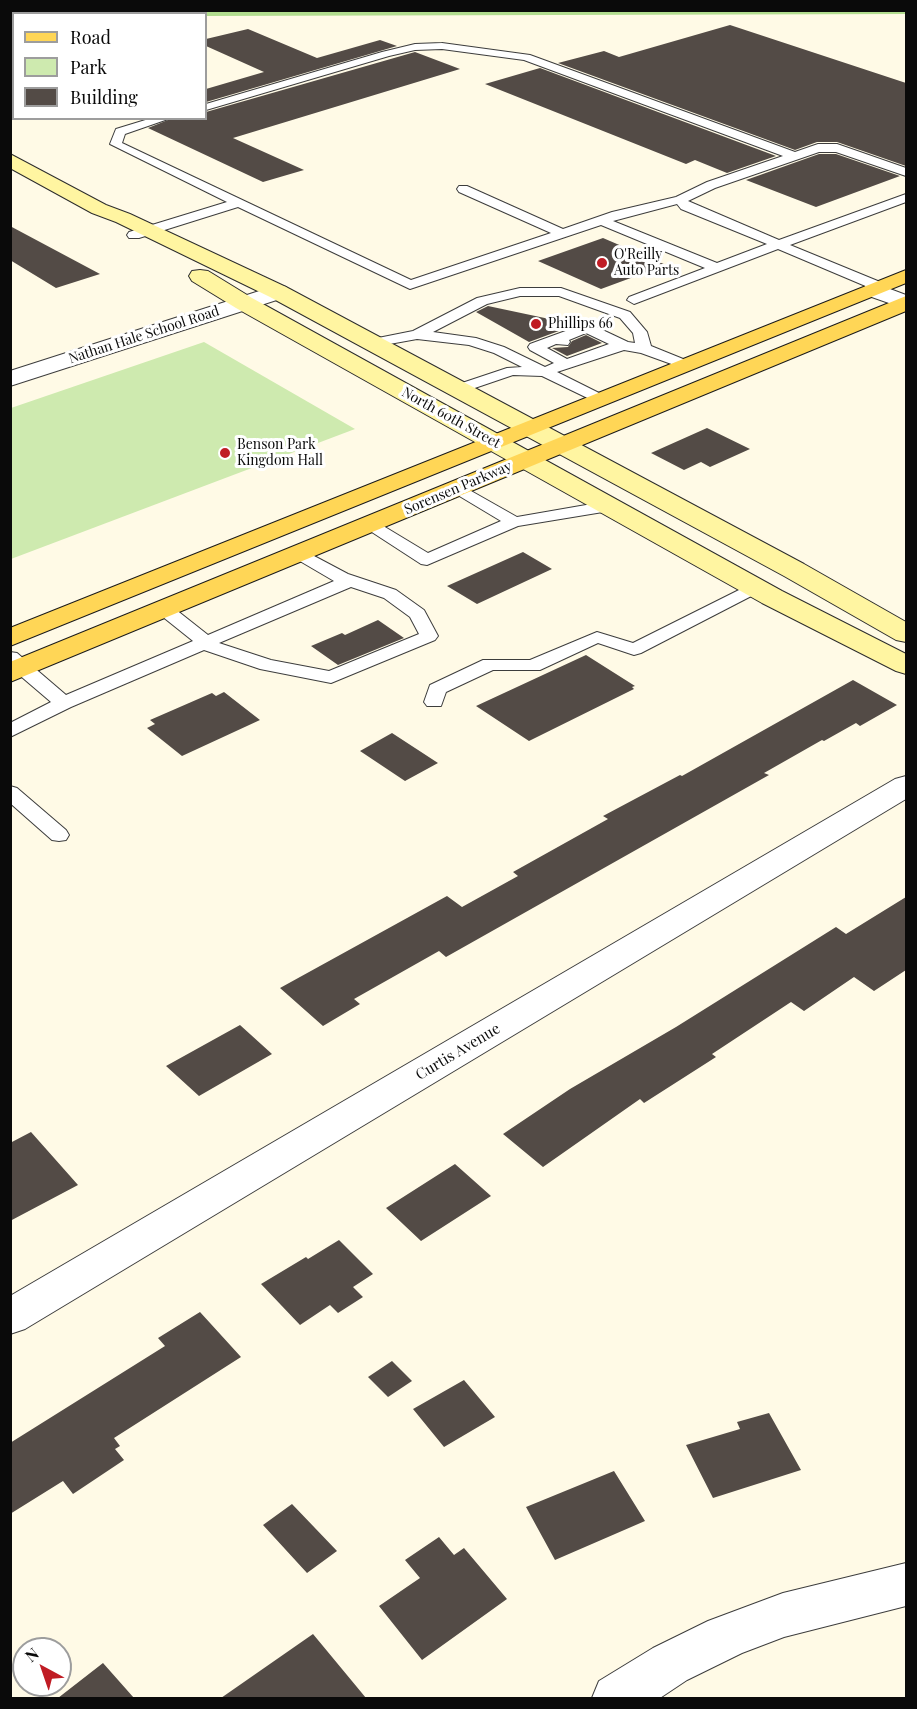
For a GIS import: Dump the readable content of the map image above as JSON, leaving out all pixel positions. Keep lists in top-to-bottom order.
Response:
{
  "streets": {
    "main road": ["North 60th Street", "Sorensen Parkway"],
    "street": ["Nathan Hale School Road", "Curtis Avenue"]
  },
  "crossings": [
    ["Nathan Hale School Road", "North 60th Street"],
    ["North 60th Street", "Sorensen Parkway"]
  ],
  "places": ["O'Reilly Auto Parts", "Phillips 66", "Benson Park Kingdom Hall"],
  "legend": ["Road", "Park", "Building"],
  "north": "top left"
}
